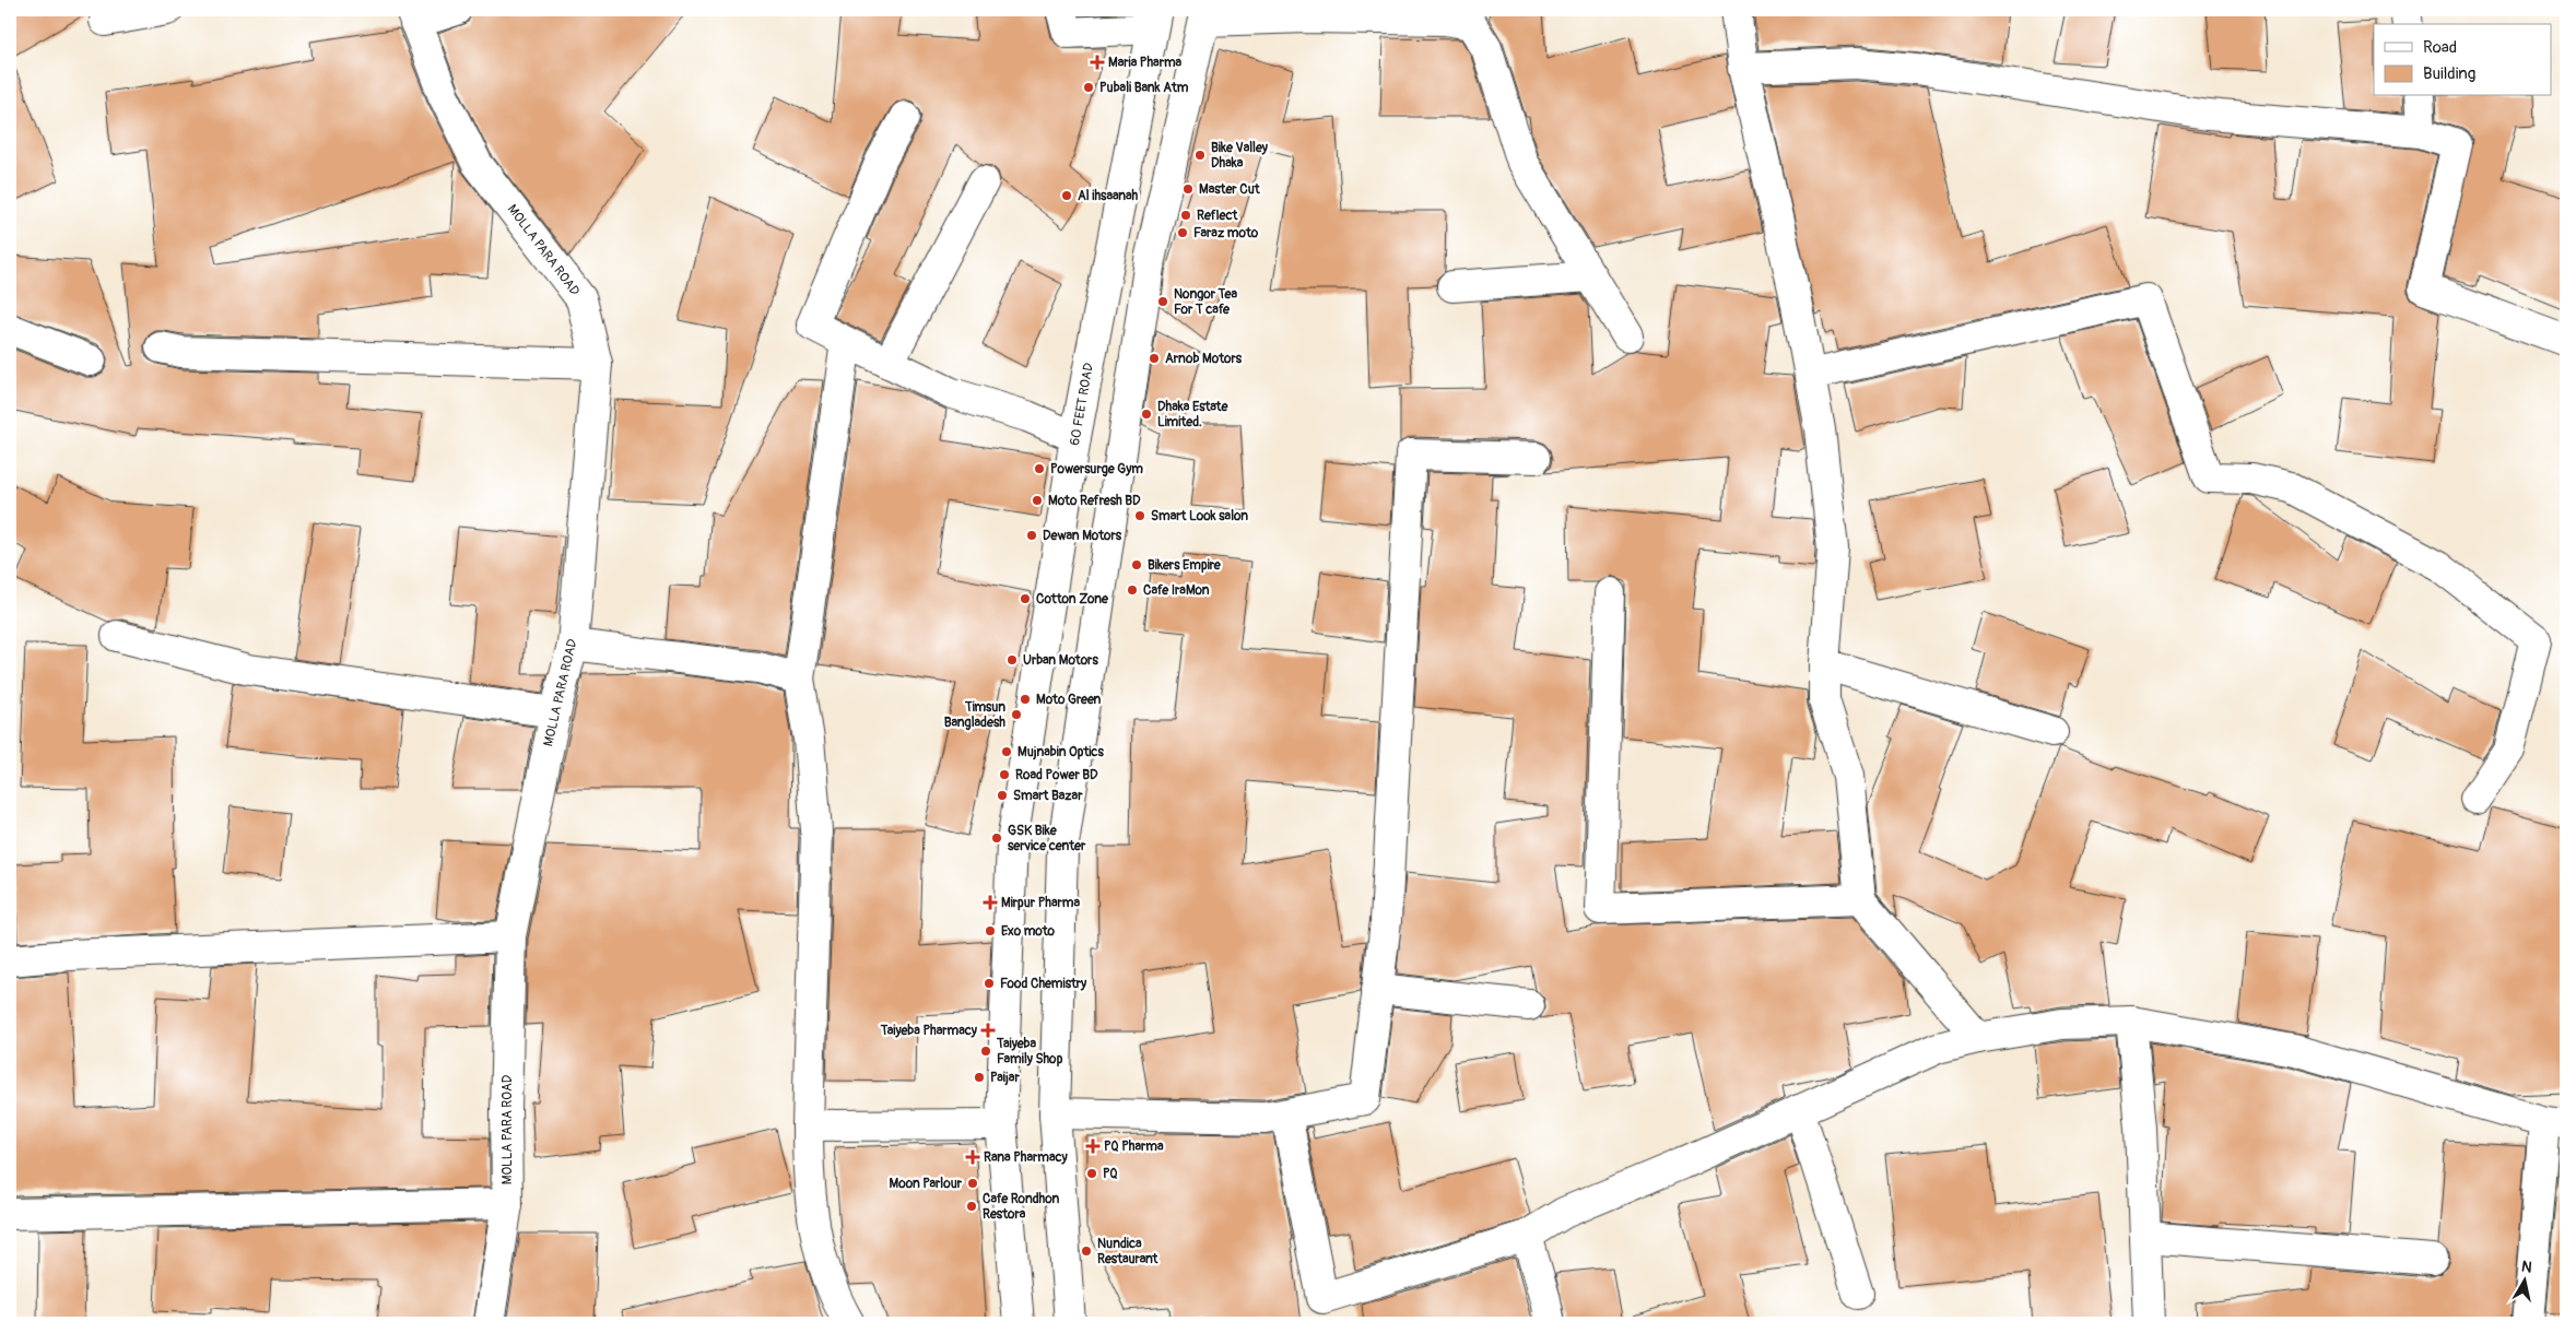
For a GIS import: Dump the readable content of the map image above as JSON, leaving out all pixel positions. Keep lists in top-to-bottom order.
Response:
{
  "streets": {
    "street": ["MOLLA PARA ROAD", "60 FEET ROAD"]
  },
  "places": {
    "health": [
      "Maria Pharma",
      "Mirpur Pharma",
      "Taiyeba Pharmacy",
      "PQ Pharma",
      "Rana Pharmacy"
    ],
    "other": [
      "Pubali Bank Atm",
      "Bike Valley Dhaka",
      "Master Cut",
      "Al ihsaanah",
      "Reflect",
      "Faraz moto",
      "Nongor Tea For T cafe",
      "Arnob Motors",
      "Dhaka Estate Limited.",
      "Powersurge Gym",
      "Moto Refresh BD",
      "Smart Look salon",
      "Dewan Motors",
      "Bikers Empire",
      "Cafe IraMon",
      "Cotton Zone",
      "Urban Motors",
      "Moto Green",
      "Timsun Bangladesh",
      "Mujnabin Optics",
      "Road Power BD",
      "Smart Bazar",
      "GSK Bike service center",
      "Exo moto",
      "Food Chemistry",
      "Taiyeba Family Shop",
      "Paijar",
      "PQ",
      "Moon Parlour",
      "Cafe Rondhon Restora",
      "Nundica Restaurant"
    ]
  },
  "legend": ["Road", "Building"],
  "north": "top"
}
